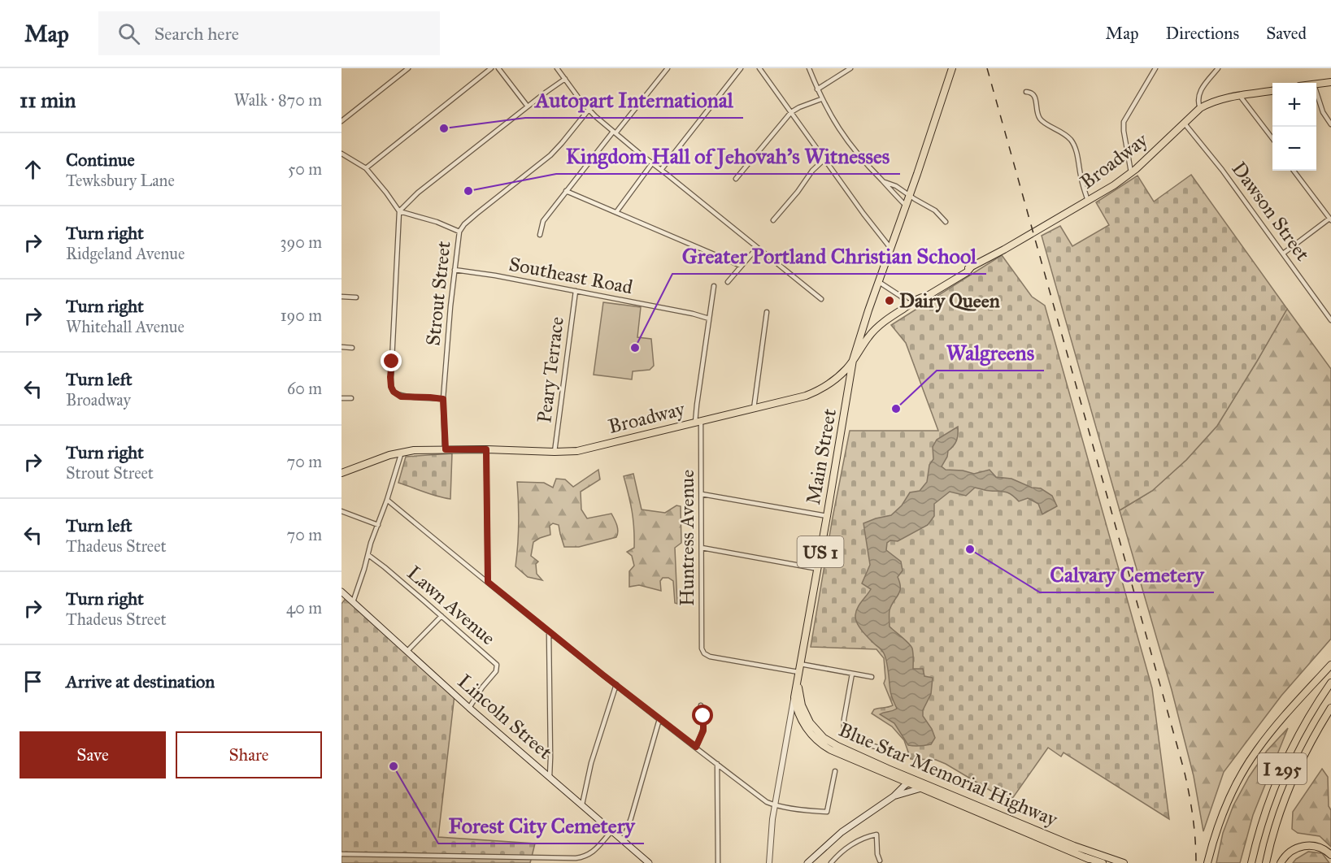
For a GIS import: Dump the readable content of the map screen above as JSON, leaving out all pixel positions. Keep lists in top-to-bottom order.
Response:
{
  "streets": {
    "highway": ["US 1", "I 295"],
    "main road": [
      "Broadway",
      "Main Street",
      "Lincoln Street",
      "Blue Star Memorial Highway"
    ],
    "street": [
      "Dawson Street",
      "Southeast Road",
      "Strout Street",
      "Peary Terrace",
      "Huntress Avenue",
      "Lawn Avenue"
    ]
  },
  "crossings": [
    ["Broadway", "Dawson Street"],
    ["Broadway", "Strout Street"],
    ["Broadway", "Peary Terrace"],
    ["Broadway", "Main Street"],
    ["Broadway", "Huntress Avenue"],
    ["Southeast Road", "Strout Street"],
    ["Southeast Road", "Peary Terrace"],
    ["Southeast Road", "Huntress Avenue"],
    ["Main Street", "Huntress Avenue"],
    ["Main Street", "Blue Star Memorial Highway"],
    ["Huntress Avenue", "Blue Star Memorial Highway"],
    ["US 1", "Blue Star Memorial Highway"],
    ["Lawn Avenue", "Lincoln Street"]
  ],
  "places": [
    "Autopart International",
    "Kingdom Hall of Jehovah's Witnesses",
    "Dairy Queen",
    "Greater Portland Christian School",
    "Walgreens",
    "Calvary Cemetery",
    "Forest City Cemetery"
  ],
  "page": {
    "header": "Map",
    "search": "Search here",
    "nav": ["Map", "Directions", "Saved"],
    "heading": ["11 min", "Walk · 870 m"],
    "map_buttons": ["+", "−"],
    "list": [
      ["Continue", "Tewksbury Lane", "50 m"],
      ["Turn right", "Ridgeland Avenue", "390 m"],
      ["Turn right", "Whitehall Avenue", "190 m"],
      ["Turn left", "Broadway", "60 m"],
      ["Turn right", "Strout Street", "70 m"],
      ["Turn left", "Thadeus Street", "70 m"],
      ["Turn right", "Thadeus Street", "40 m"],
      "Arrive at destination"
    ],
    "buttons": ["Save", "Share"]
  }
}
